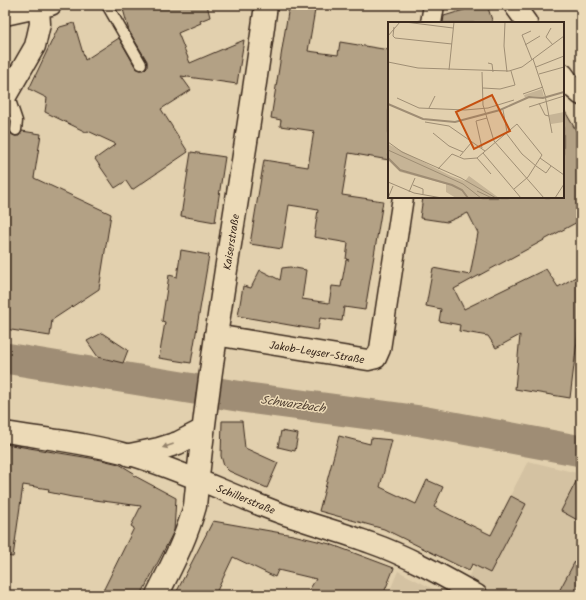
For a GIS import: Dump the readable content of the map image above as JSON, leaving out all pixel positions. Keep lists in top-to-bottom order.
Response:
{
  "streets": {
    "street": ["Kaiserstraße", "Jakob-Leyser-Straße", "Schillerstraße"]
  },
  "crossings": [
    ["Kaiserstraße", "Jakob-Leyser-Straße"],
    ["Kaiserstraße", "Schillerstraße"]
  ],
  "water": ["Schwarzbach"]
}
